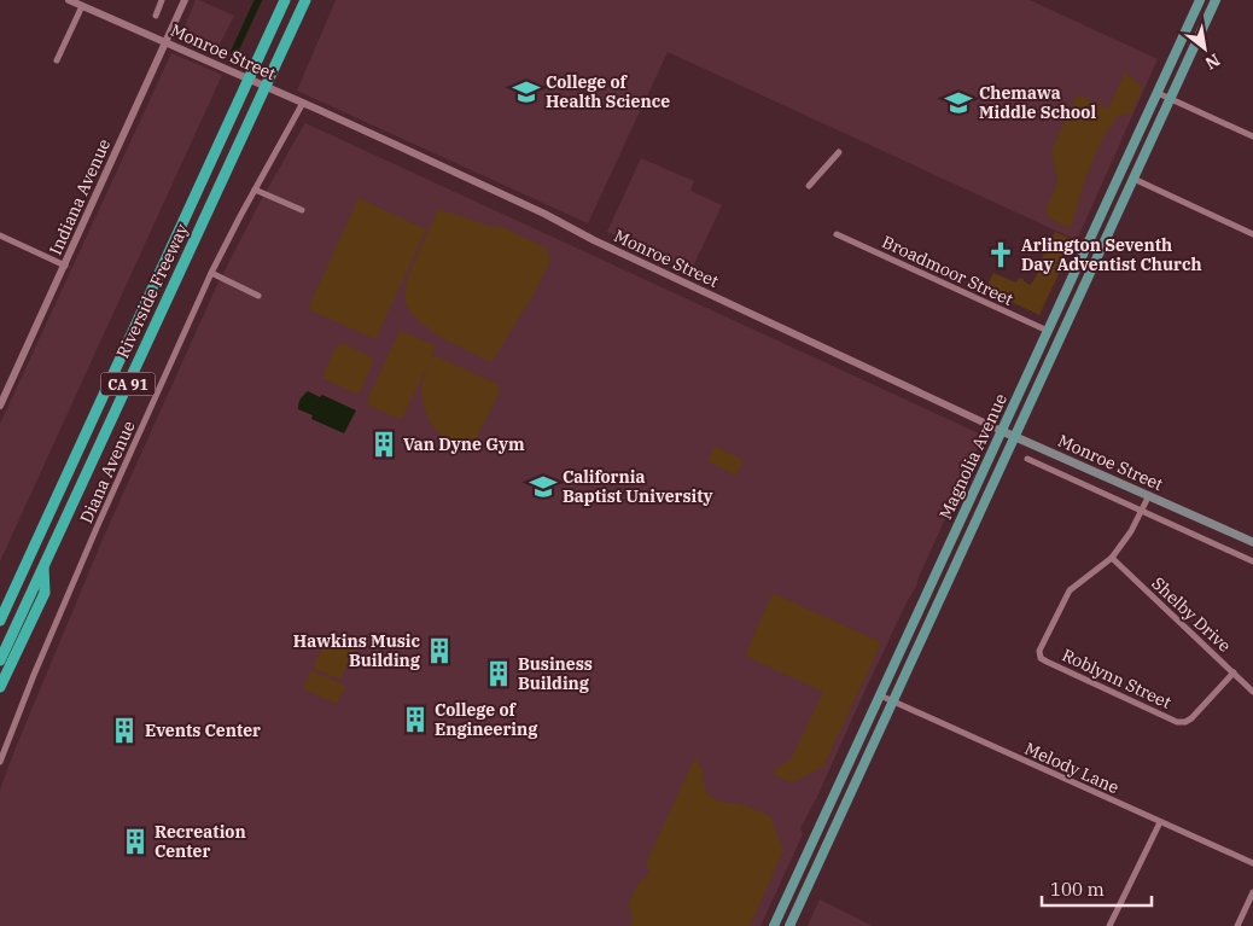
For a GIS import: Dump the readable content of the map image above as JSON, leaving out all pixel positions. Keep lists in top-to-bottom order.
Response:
{
  "streets": {
    "highway": ["Riverside Freeway", "CA 91"],
    "main road": ["Monroe Street", "Magnolia Avenue"],
    "street": [
      "Indiana Avenue",
      "Broadmoor Street",
      "Diana Avenue",
      "Shelby Drive",
      "Roblynn Street",
      "Melody Lane"
    ]
  },
  "crossings": [
    ["Monroe Street", "Indiana Avenue"],
    ["Monroe Street", "Magnolia Avenue"],
    ["Monroe Street", "Diana Avenue"],
    ["Broadmoor Street", "Magnolia Avenue"],
    ["Magnolia Avenue", "Melody Lane"],
    ["Shelby Drive", "Roblynn Street"]
  ],
  "places": {
    "school or university": ["College of Health Science", "Chemawa Middle School", "California Baptist University"],
    "church": ["Arlington Seventh Day Adventist Church"],
    "building": [
      "Van Dyne Gym",
      "Hawkins Music Building",
      "Business Building",
      "College of Engineering",
      "Events Center",
      "Recreation Center"
    ]
  },
  "scale_bar": "100 m",
  "north": "bottom right"
}
